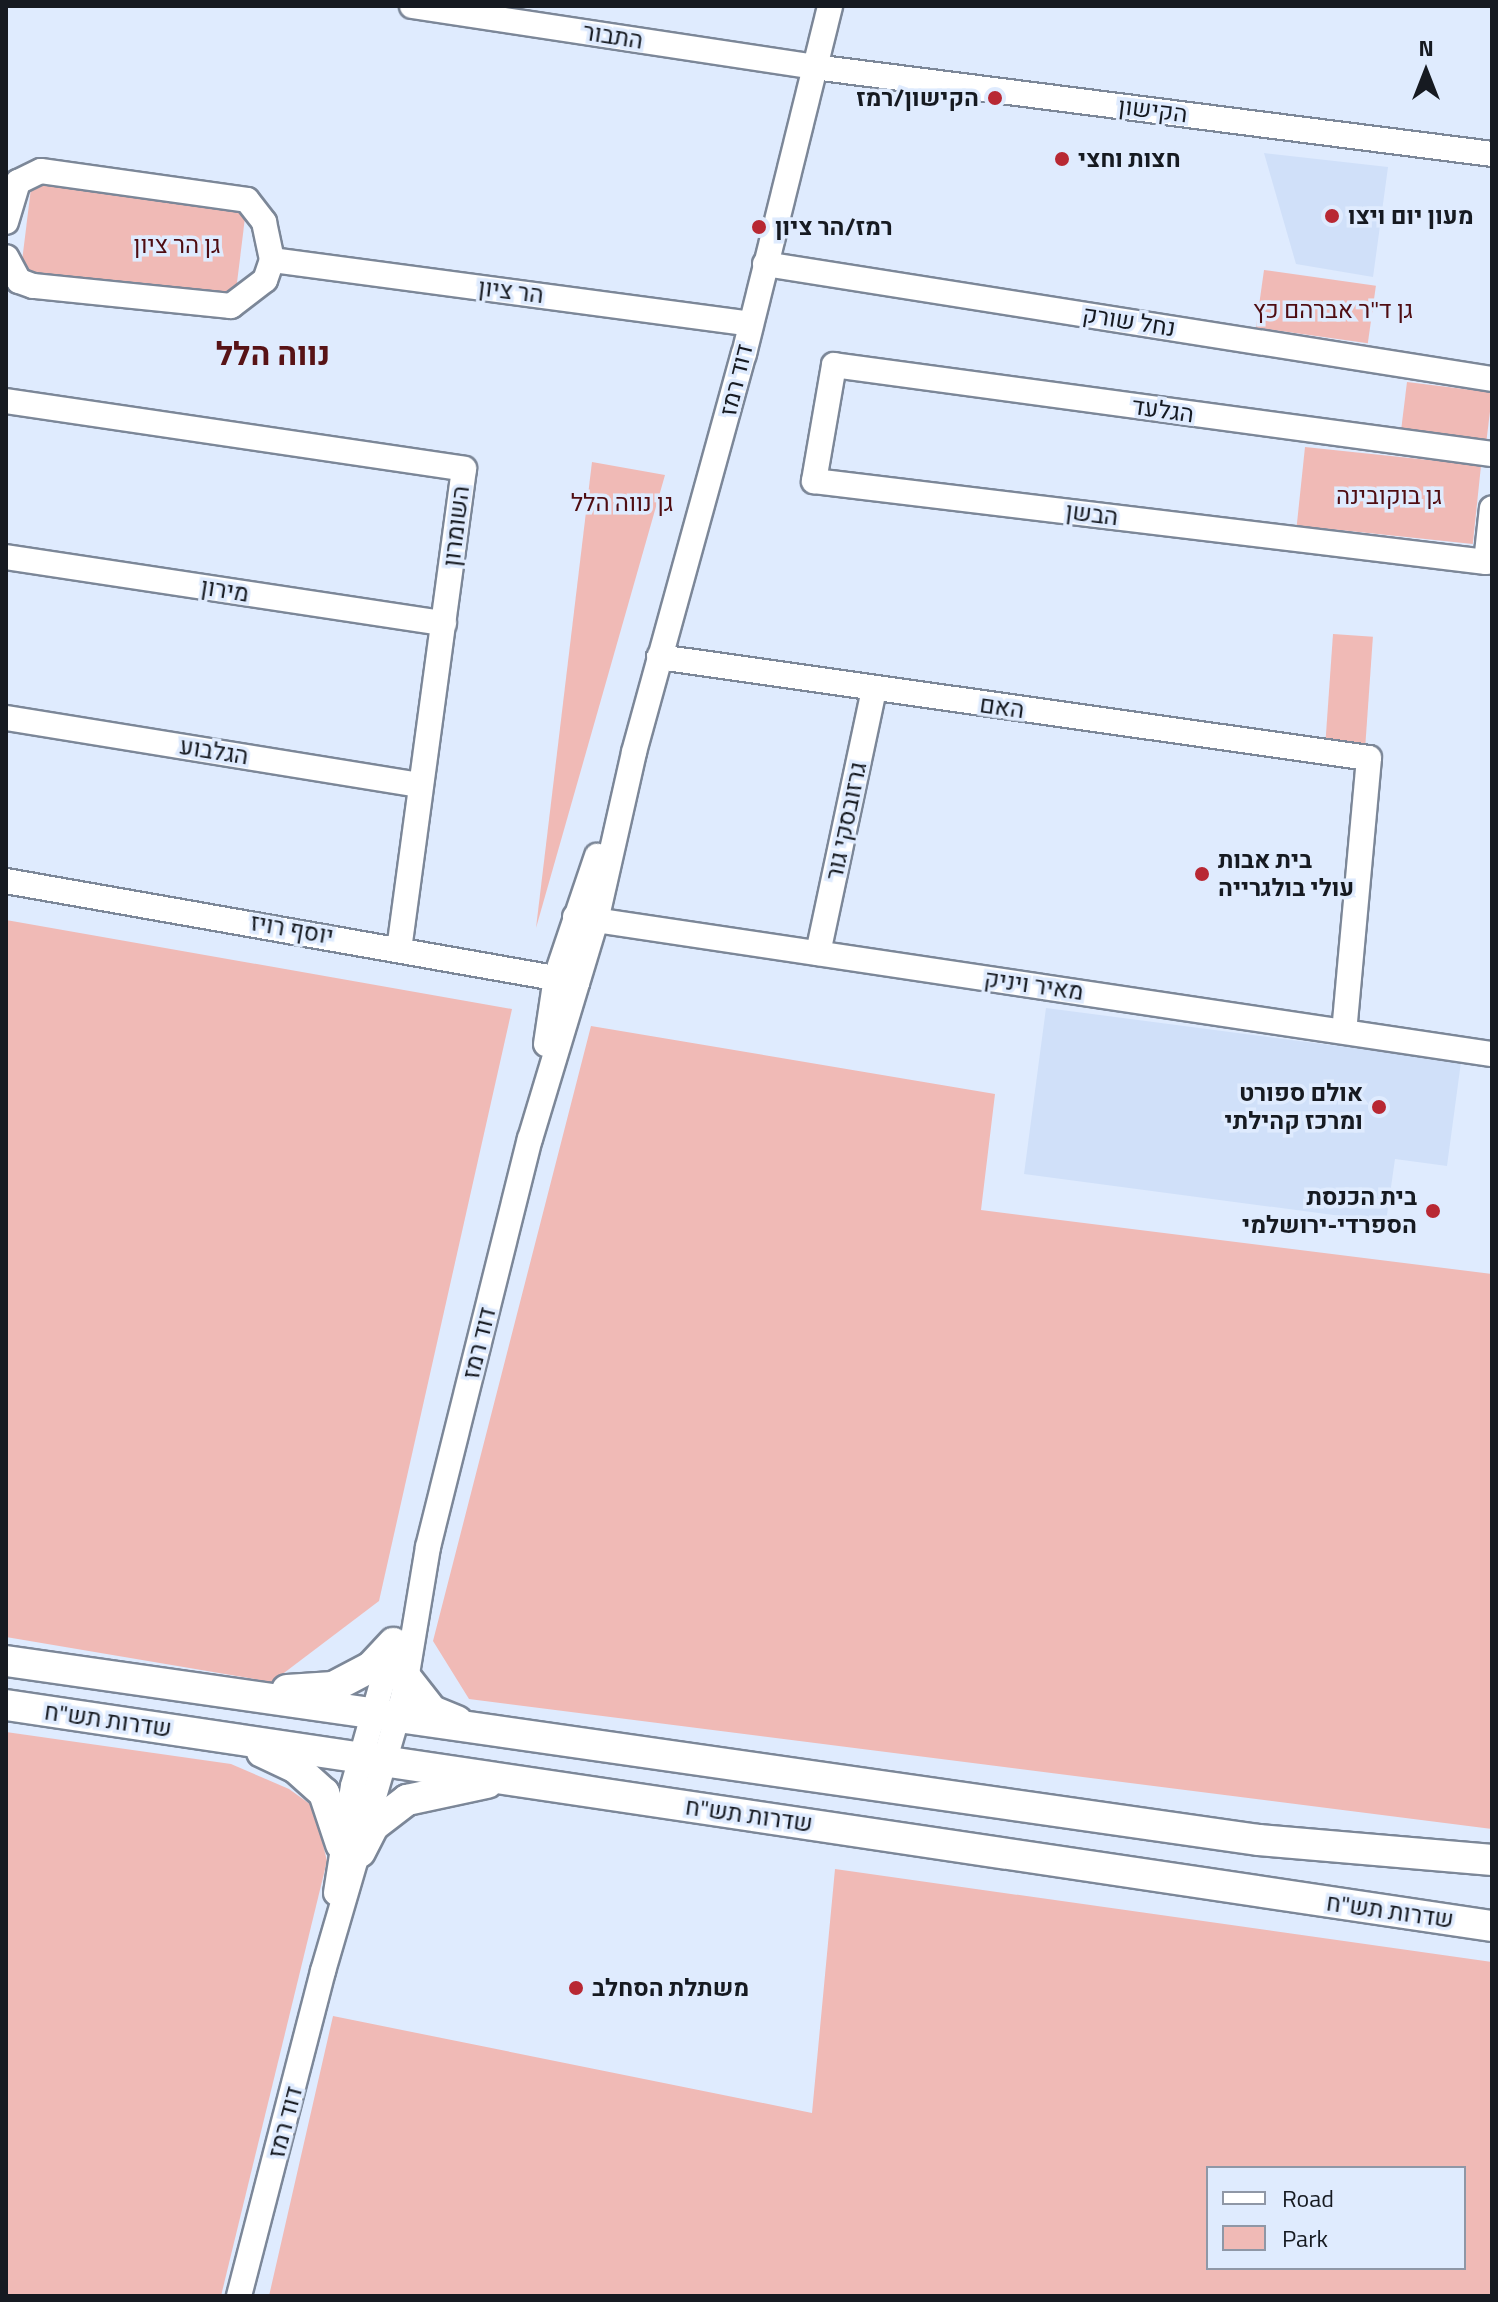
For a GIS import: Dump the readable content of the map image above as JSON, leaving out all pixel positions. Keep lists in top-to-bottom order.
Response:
{
  "streets": {
    "main road": ["שדרות תש\"ח"],
    "street": [
      "התבור",
      "הקישון",
      "הר ציון",
      "נחל שורק",
      "דוד רמז",
      "הגלעד",
      "הבשן",
      "השומרון",
      "מירון",
      "האם",
      "הגלבוע",
      "גרזובסקי גור",
      "יוסף רויז",
      "מאיר ויניק"
    ]
  },
  "crossings": [
    ["התבור", "הקישון"],
    ["התבור", "דוד רמז"],
    ["הקישון", "דוד רמז"],
    ["הר ציון", "דוד רמז"],
    ["נחל שורק", "דוד רמז"],
    ["דוד רמז", "האם"],
    ["דוד רמז", "יוסף רויז"],
    ["דוד רמז", "מאיר ויניק"],
    ["דוד רמז", "שדרות תש\"ח"],
    ["הגלעד", "הבשן"],
    ["השומרון", "מירון"],
    ["השומרון", "הגלבוע"],
    ["השומרון", "יוסף רויז"],
    ["האם", "גרזובסקי גור"],
    ["האם", "מאיר ויניק"],
    ["גרזובסקי גור", "מאיר ויניק"]
  ],
  "districts": ["נווה הלל"],
  "parks": [
    "גן הר ציון",
    "גן ד\"ר אברהם כץ",
    "גן בוקובינה",
    "גן נווה הלל"
  ],
  "places": [
    "הקישון/רמז",
    "חצות וחצי",
    "מעון יום ויצו",
    "רמז/הר ציון",
    "בית אבות עולי בולגרייה",
    "אולם ספורט ומרכז קהילתי",
    "בית הכנסת הספרדי-ירושלמי",
    "משתלת הסחלב"
  ],
  "legend": ["Road", "Park"],
  "north": "top"
}
